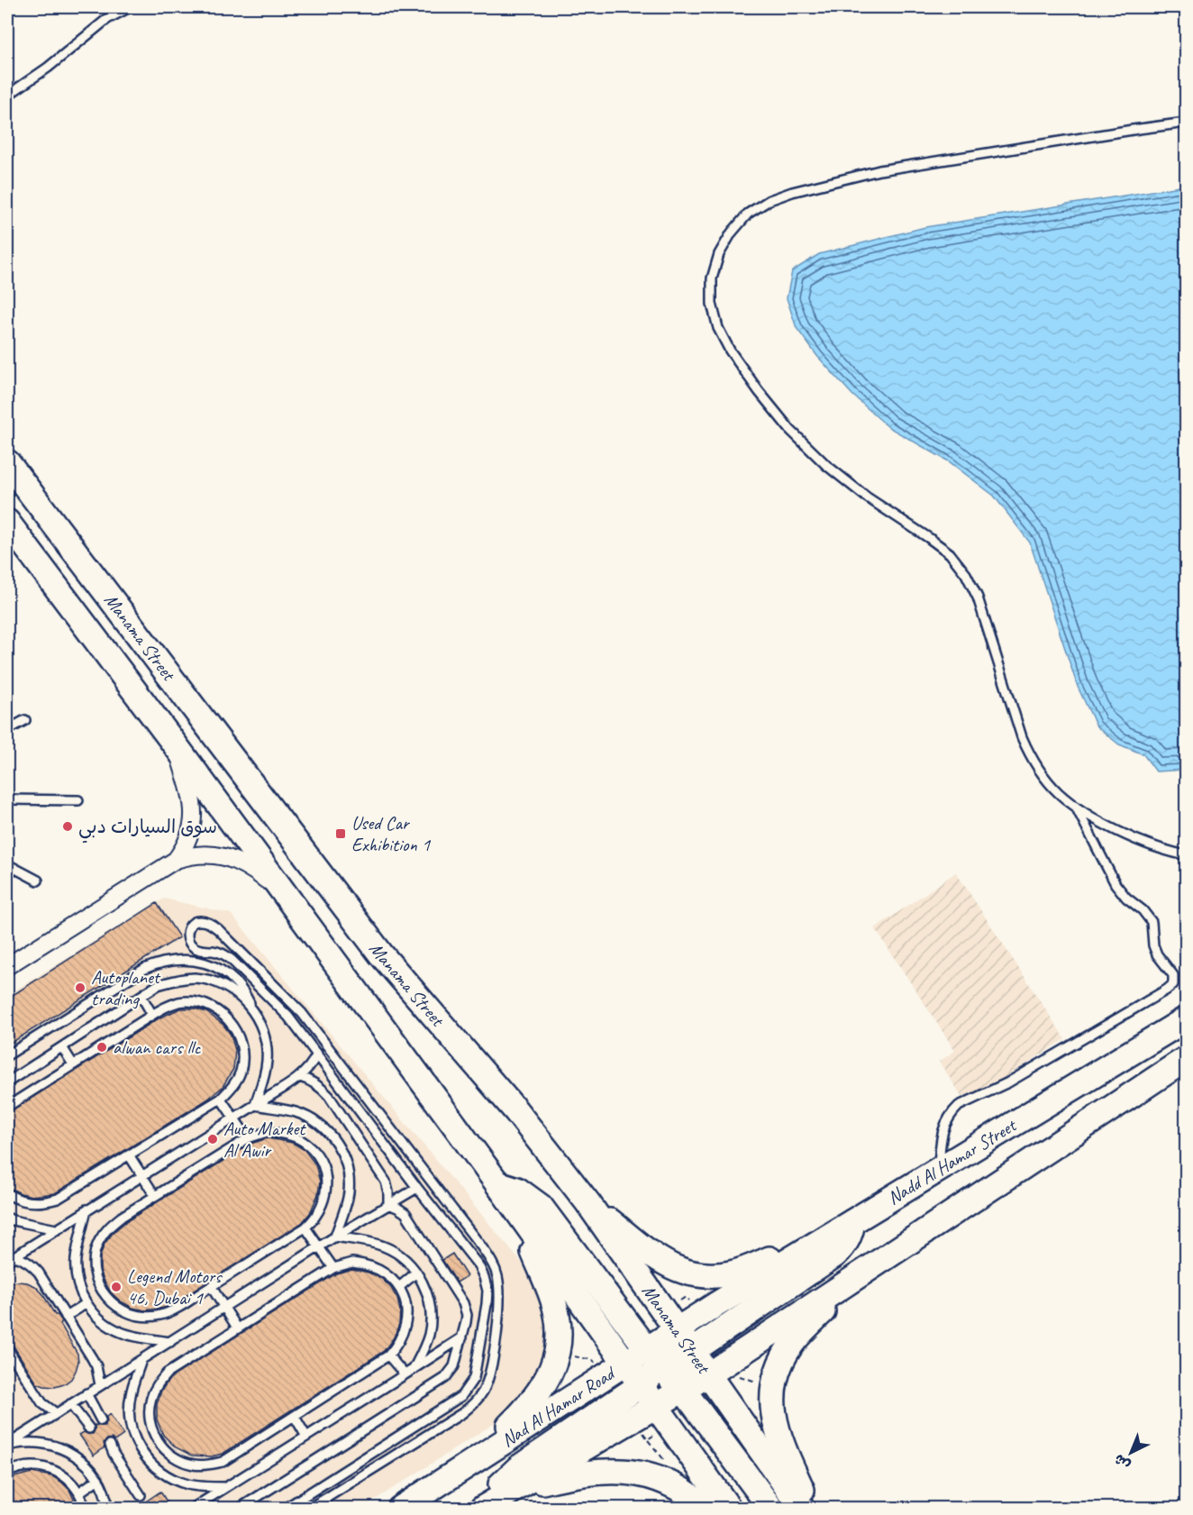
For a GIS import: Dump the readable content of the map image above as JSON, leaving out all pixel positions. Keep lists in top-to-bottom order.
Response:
{
  "streets": {
    "main road": ["Manama Street", "Nadd Al Hamar Street", "Nad Al Hamar Road"]
  },
  "crossings": [
    ["Manama Street", "Nadd Al Hamar Street"],
    ["Manama Street", "Nad Al Hamar Road"]
  ],
  "places": {
    "other": [
      "سوق السيارات دبي",
      "Autoplanet trading",
      "alwan cars llc",
      "Auto Market Al Awir",
      "Legend Motors 46, Dubai 1"
    ],
    "transit": ["Used Car Exhibition 1"]
  },
  "north": "bottom left"
}
